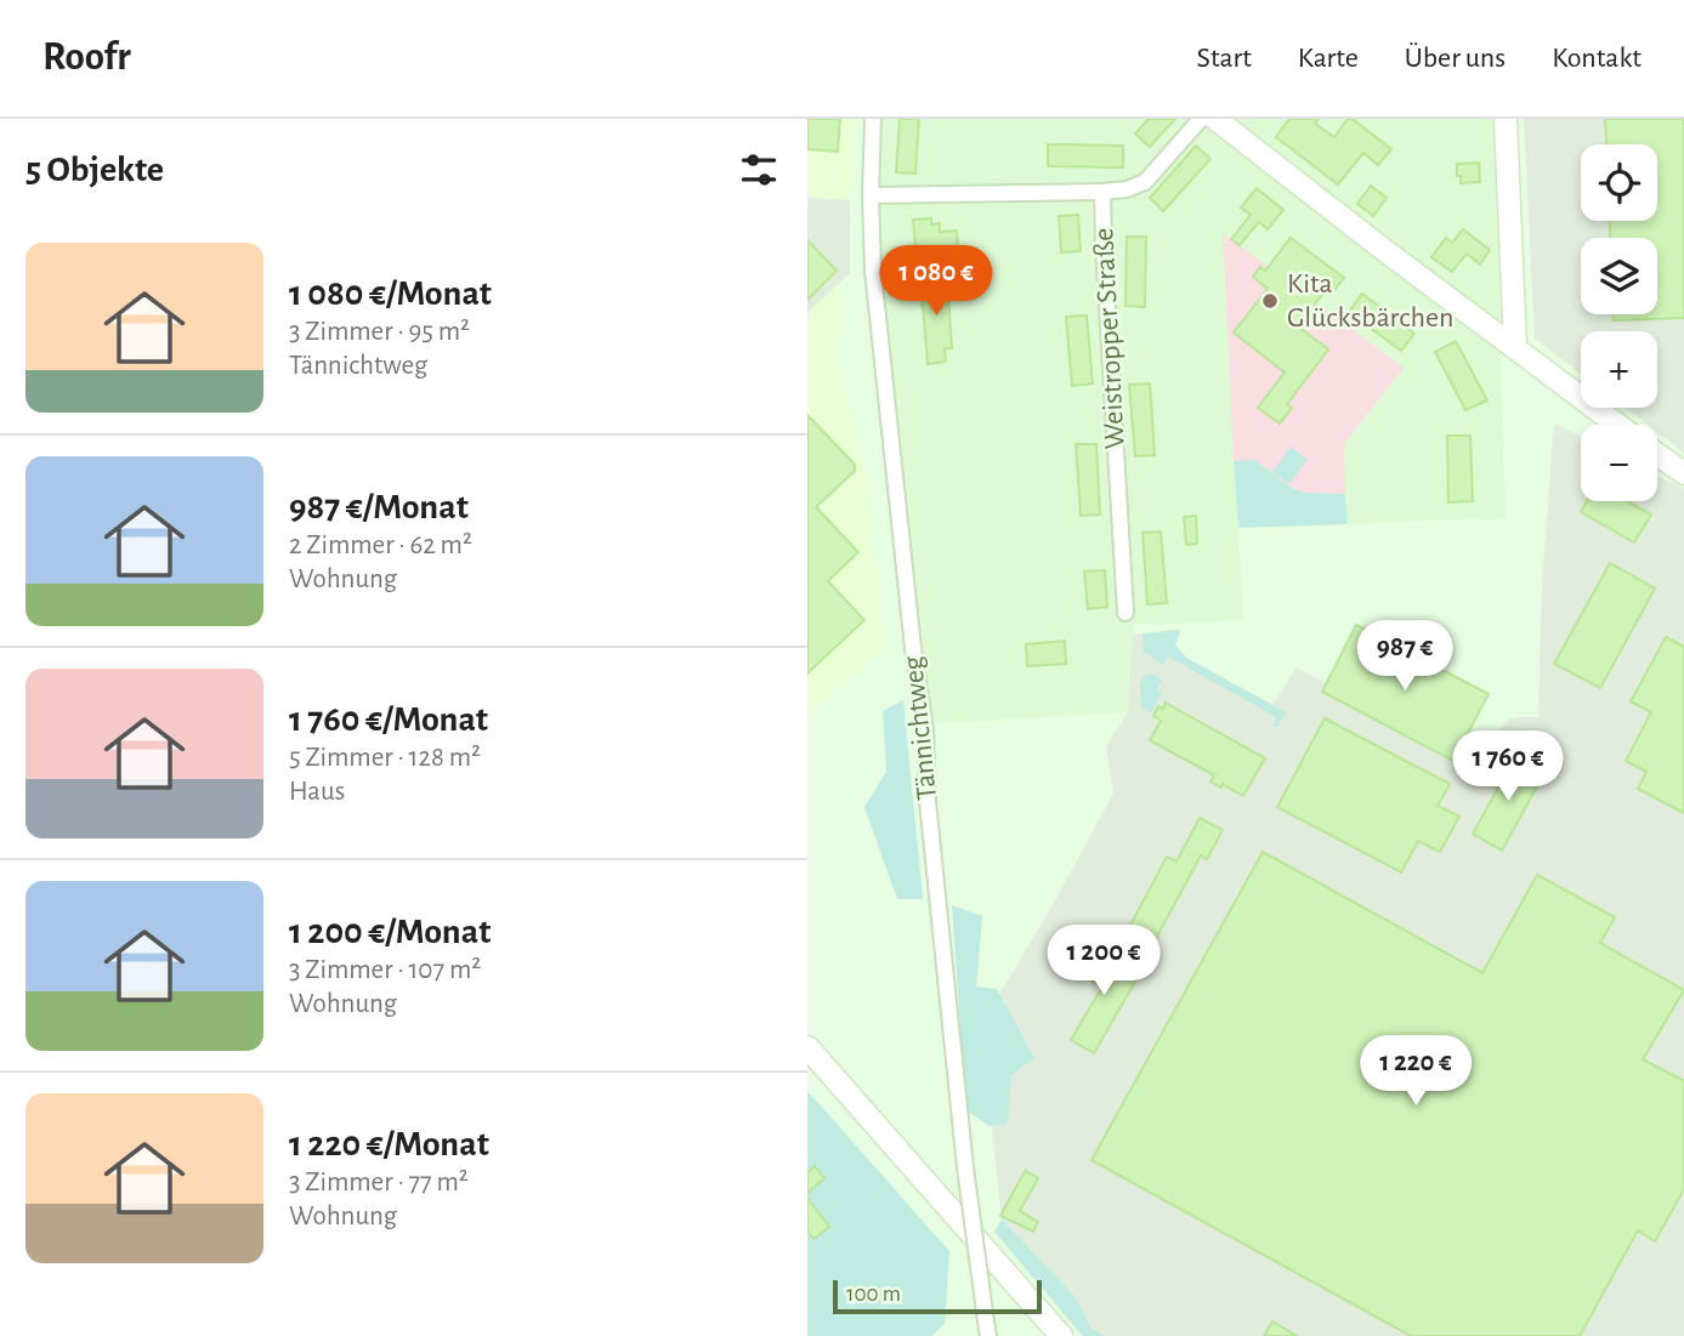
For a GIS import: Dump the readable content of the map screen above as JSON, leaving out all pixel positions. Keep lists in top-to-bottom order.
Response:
{
  "streets": {
    "street": ["Weistropper Straße", "Tännichtweg"]
  },
  "places": ["Kita Glücksbärchen"],
  "scale_bar": "100 m",
  "page": {
    "header": "Roofr",
    "nav": [
      "Start",
      "Karte",
      "Über uns",
      "Kontakt"
    ],
    "heading": "5 Objekte",
    "map_buttons": ["+", "−"],
    "list": [
      {
        "name": "1 080 €/Monat",
        "note": "3 Zimmer · 95 m² · Tännichtweg"
      },
      {
        "name": "987 €/Monat",
        "note": "2 Zimmer · 62 m² · Wohnung"
      },
      {
        "name": "1 760 €/Monat",
        "note": "5 Zimmer · 128 m² · Haus"
      },
      {
        "name": "1 200 €/Monat",
        "note": "3 Zimmer · 107 m² · Wohnung"
      },
      {
        "name": "1 220 €/Monat",
        "note": "3 Zimmer · 77 m² · Wohnung"
      }
    ],
    "price": [
      "1 080 €",
      "987 €",
      "1 760 €",
      "1 200 €",
      "1 220 €"
    ],
    "scale": "100 m"
  }
}
